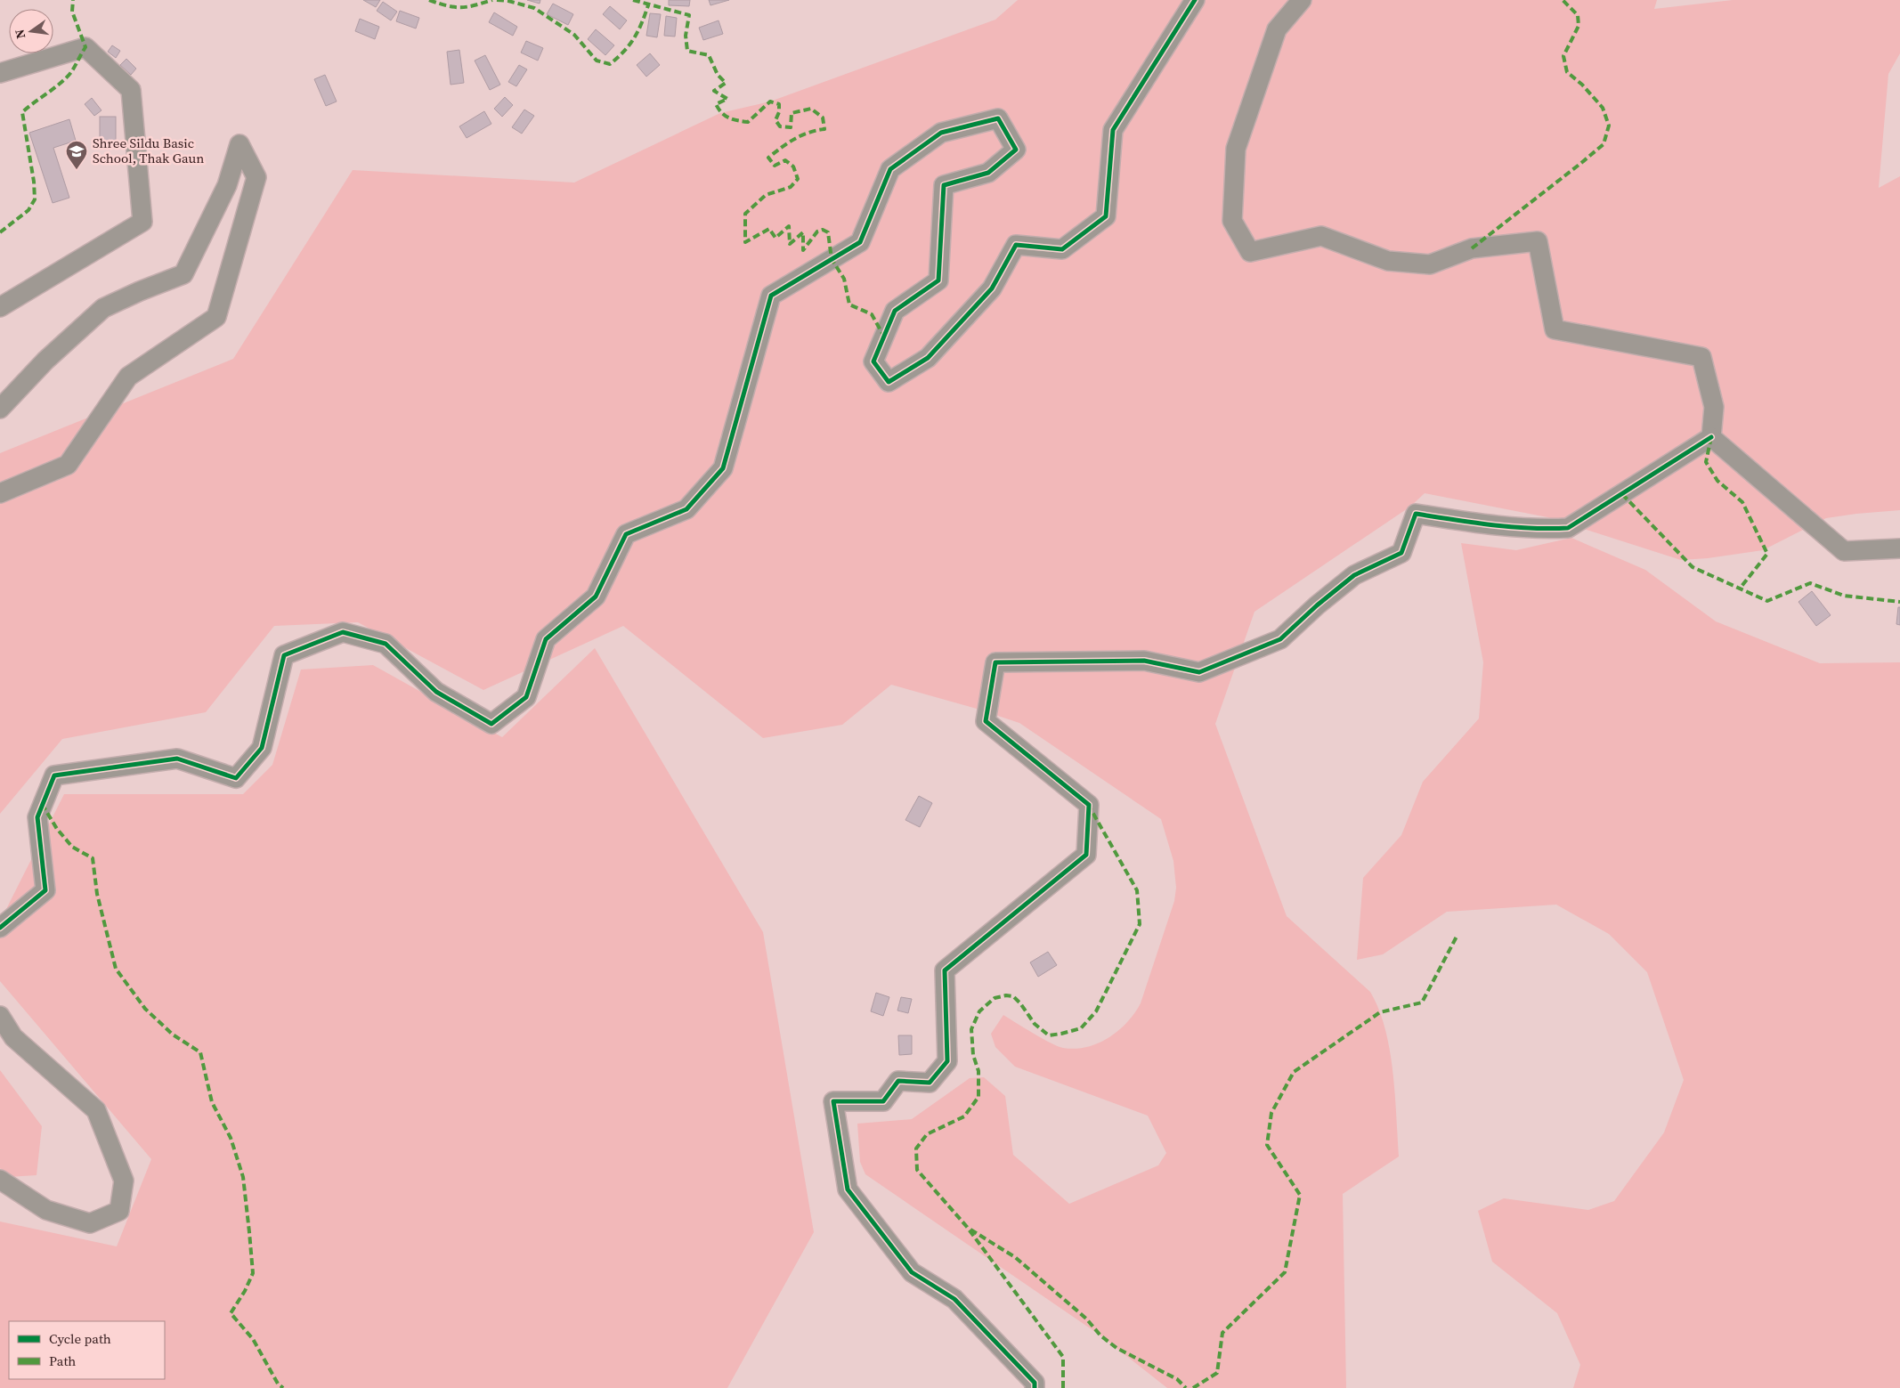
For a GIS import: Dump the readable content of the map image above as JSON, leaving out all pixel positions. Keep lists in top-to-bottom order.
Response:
{
  "places": {
    "school or university": ["Shree Sildu Basic School, Thak Gaun"]
  },
  "legend": ["Cycle path", "Path"],
  "north": "left"
}
